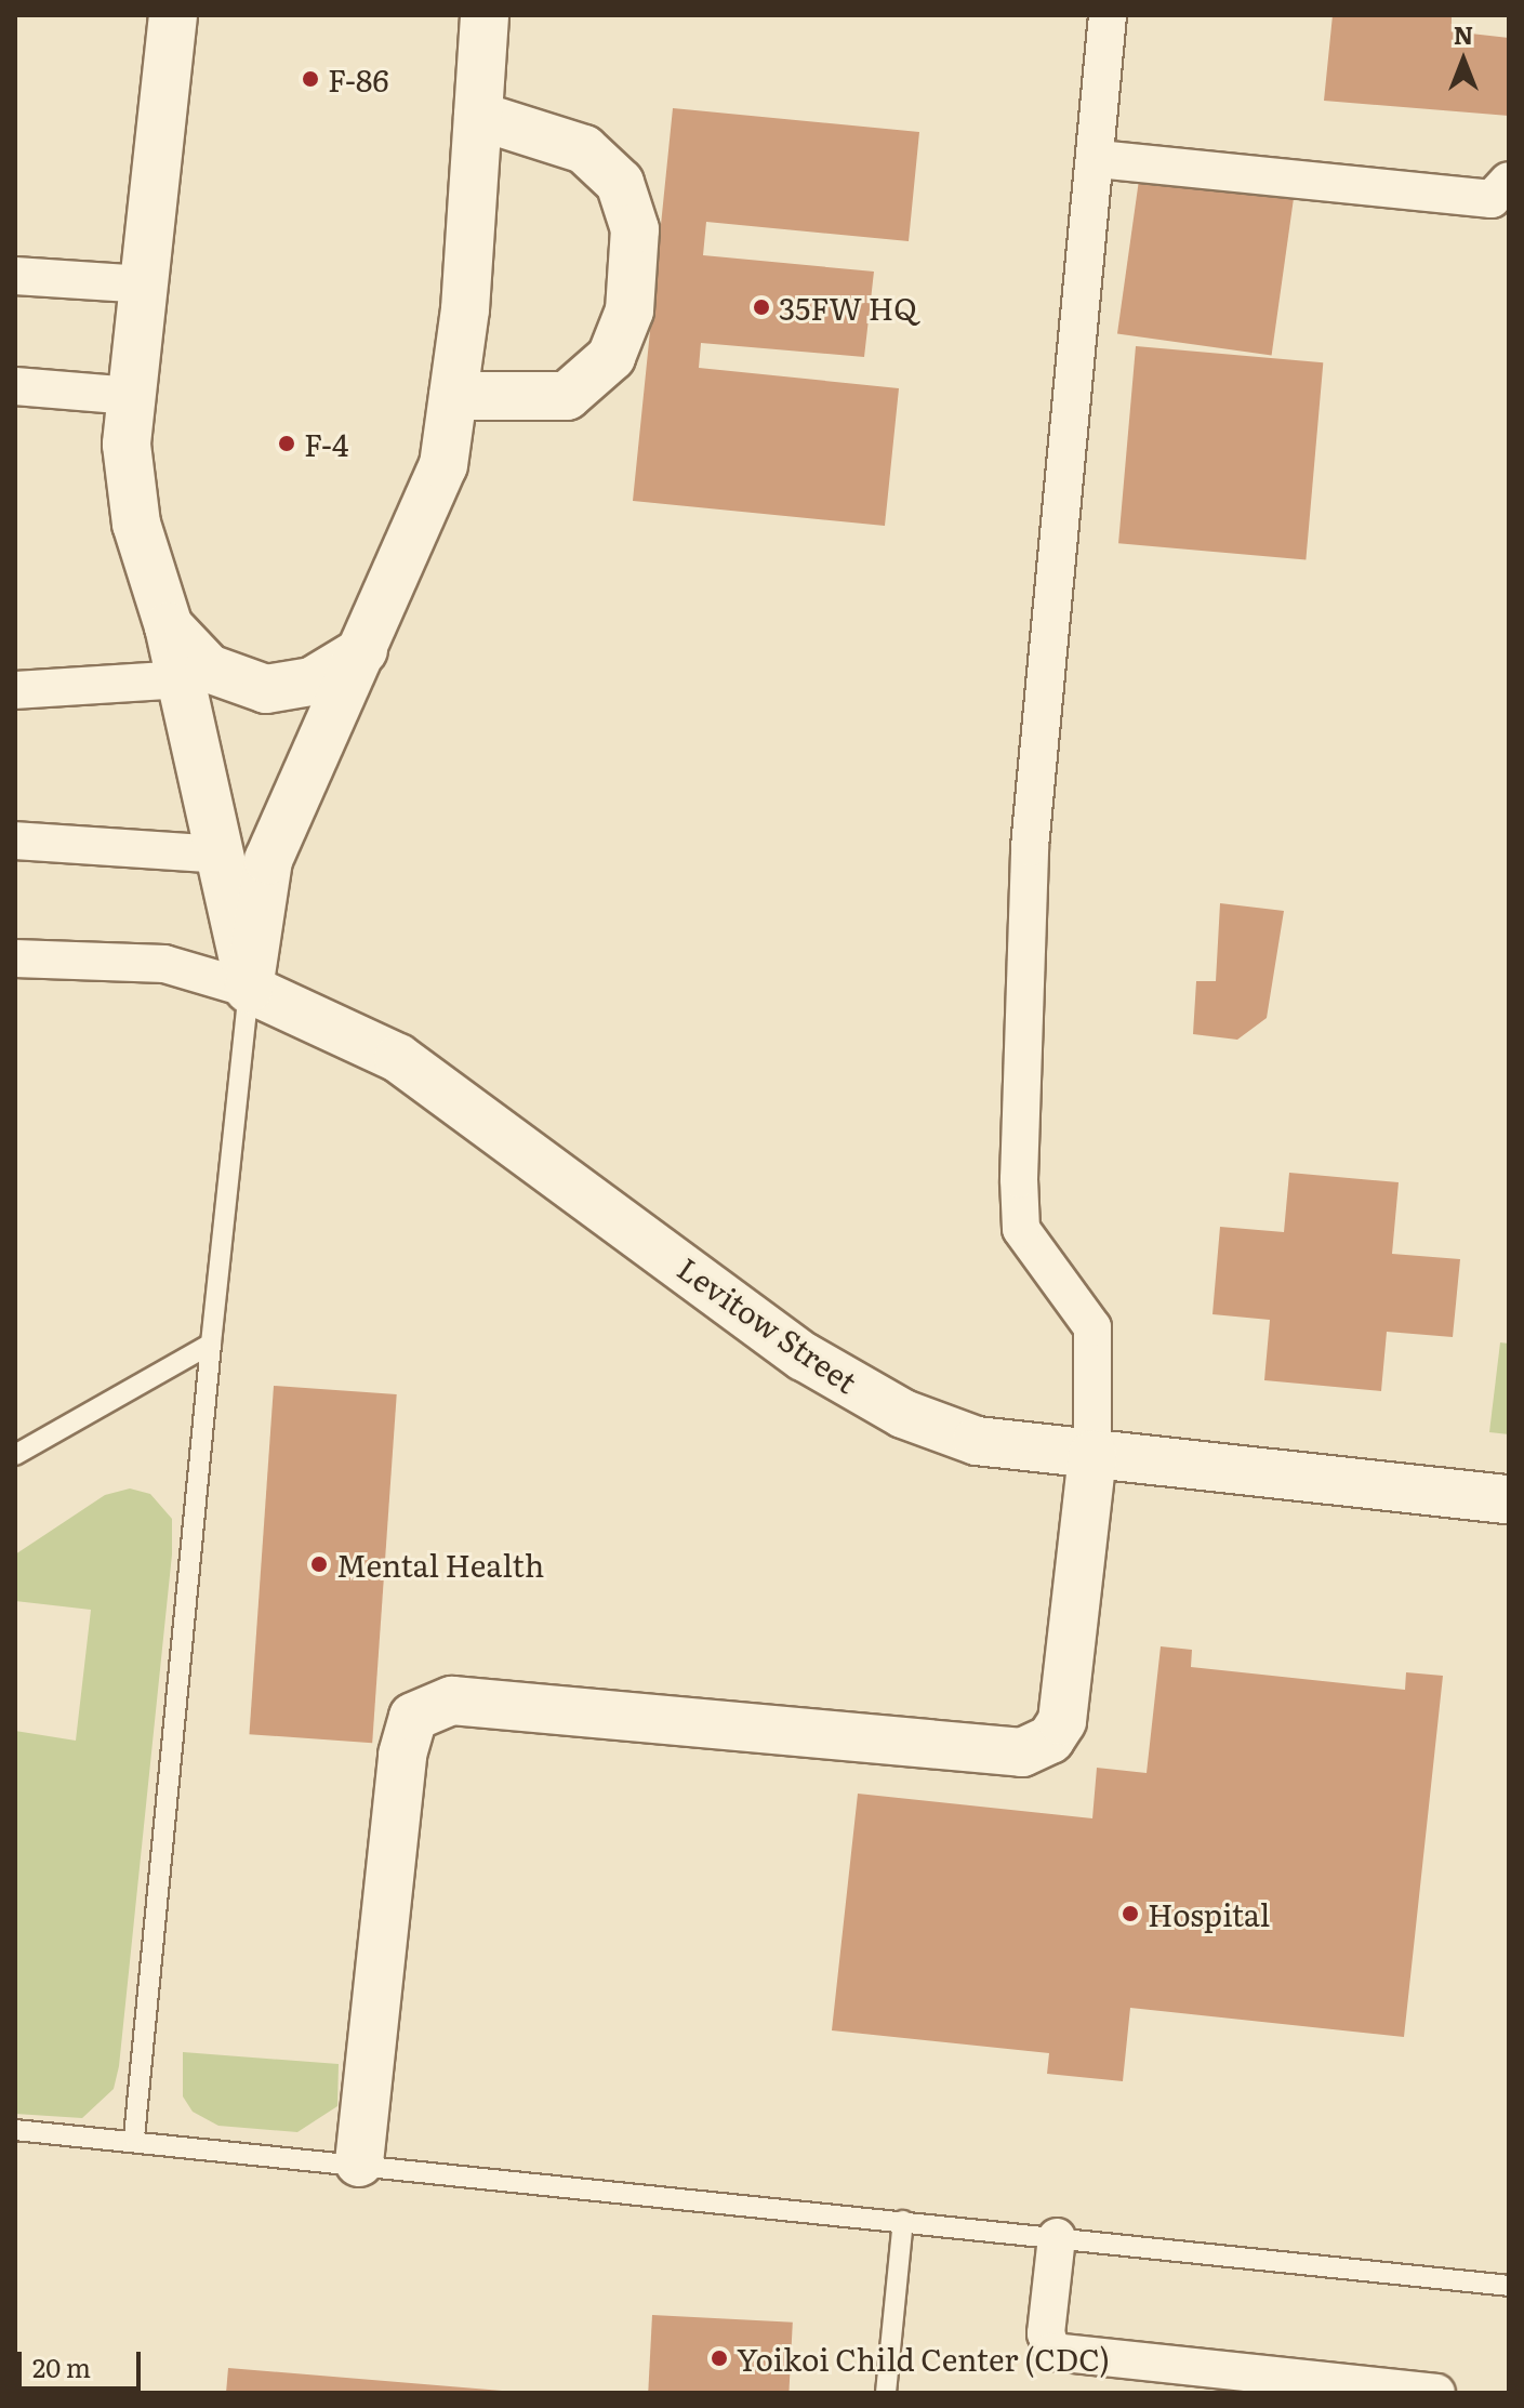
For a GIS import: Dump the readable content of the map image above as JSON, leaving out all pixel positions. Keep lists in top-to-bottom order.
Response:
{
  "streets": {
    "street": ["Levitow Street"]
  },
  "places": [
    "F-86",
    "35FW HQ",
    "F-4",
    "Mental Health",
    "Hospital",
    "Yoikoi Child Center (CDC)"
  ],
  "scale_bar": "20 m",
  "north": "top"
}
